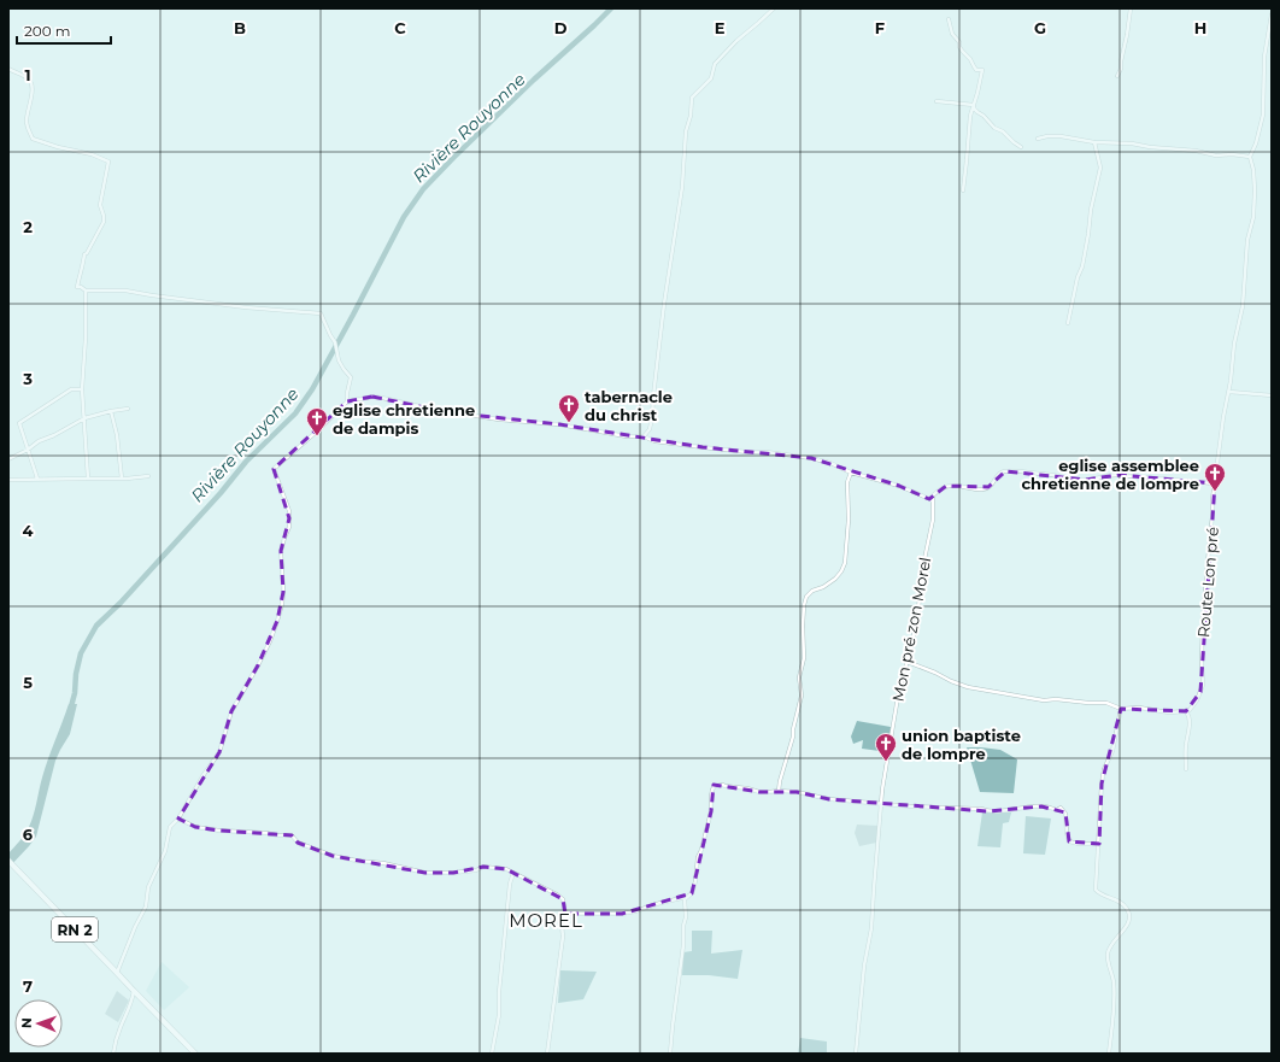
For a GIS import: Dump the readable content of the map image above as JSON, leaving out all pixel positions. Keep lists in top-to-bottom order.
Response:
{
  "streets": {
    "main road": ["RN 2"],
    "street": ["Route Lon pré", "Mon pré zon Morel"]
  },
  "districts": ["MOREL"],
  "water": ["Rivière Rouyonne"],
  "places": {
    "church": [
      "tabernacle du christ",
      "eglise chretienne de dampis",
      "eglise assemblee chretienne de lompre",
      "union baptiste de lompre"
    ]
  },
  "scale_bar": "200 m",
  "north": "left",
  "grid": {
    "columns": [
      "B",
      "C",
      "D",
      "E",
      "F",
      "G",
      "H"
    ],
    "rows": [
      "1",
      "2",
      "3",
      "4",
      "5",
      "6",
      "7"
    ]
  }
}
